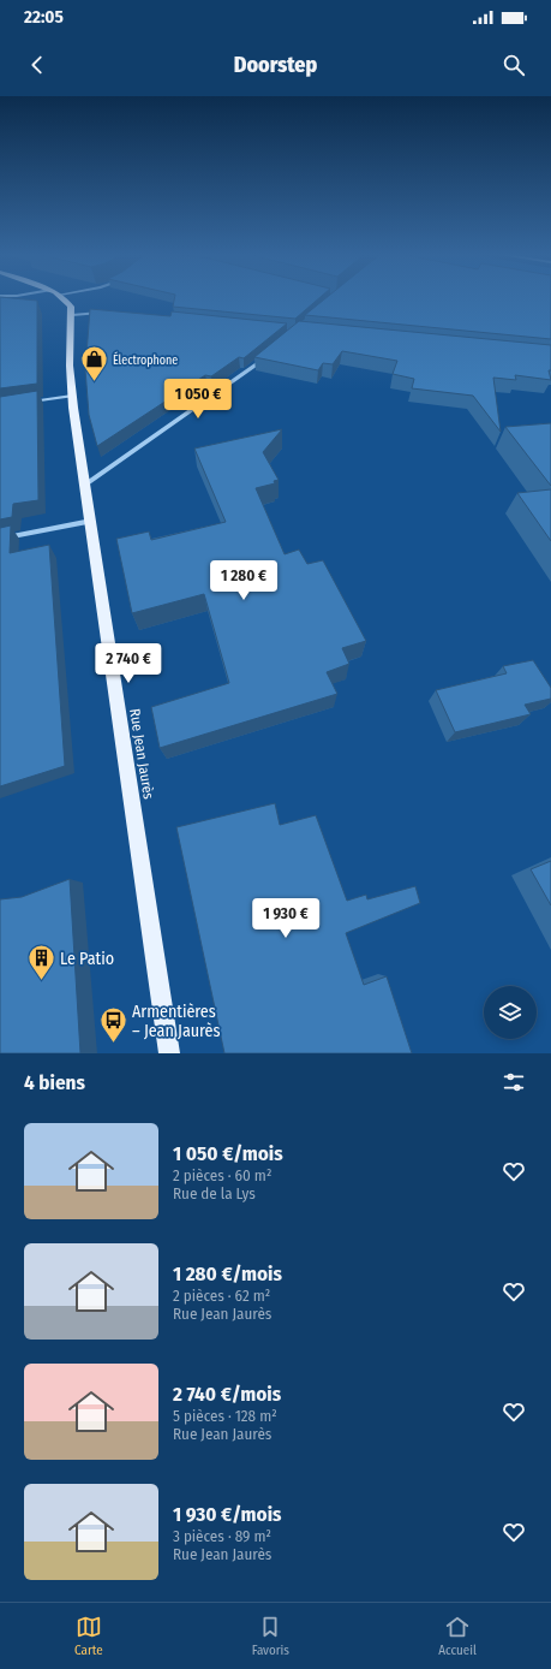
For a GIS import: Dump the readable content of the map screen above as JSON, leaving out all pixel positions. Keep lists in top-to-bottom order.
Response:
{
  "streets": {
    "main road": ["Rue Jean Jaurès"]
  },
  "places": {
    "shop": ["Électrophone"],
    "building": ["Le Patio"],
    "bus stop": ["Armentières – Jean Jaurès"]
  },
  "page": {
    "status": "22:05",
    "header": "Doorstep",
    "price": [
      "1 050 €",
      "1 280 €",
      "2 740 €",
      "1 930 €"
    ],
    "heading": "4 biens",
    "list": [
      {
        "name": "1 050 €/mois",
        "note": "2 pièces · 60 m² · Rue de la Lys"
      },
      {
        "name": "1 280 €/mois",
        "note": "2 pièces · 62 m² · Rue Jean Jaurès"
      },
      {
        "name": "2 740 €/mois",
        "note": "5 pièces · 128 m² · Rue Jean Jaurès"
      },
      {
        "name": "1 930 €/mois",
        "note": "3 pièces · 89 m² · Rue Jean Jaurès"
      }
    ],
    "tabs": ["Carte", "Favoris", "Accueil"]
  }
}
